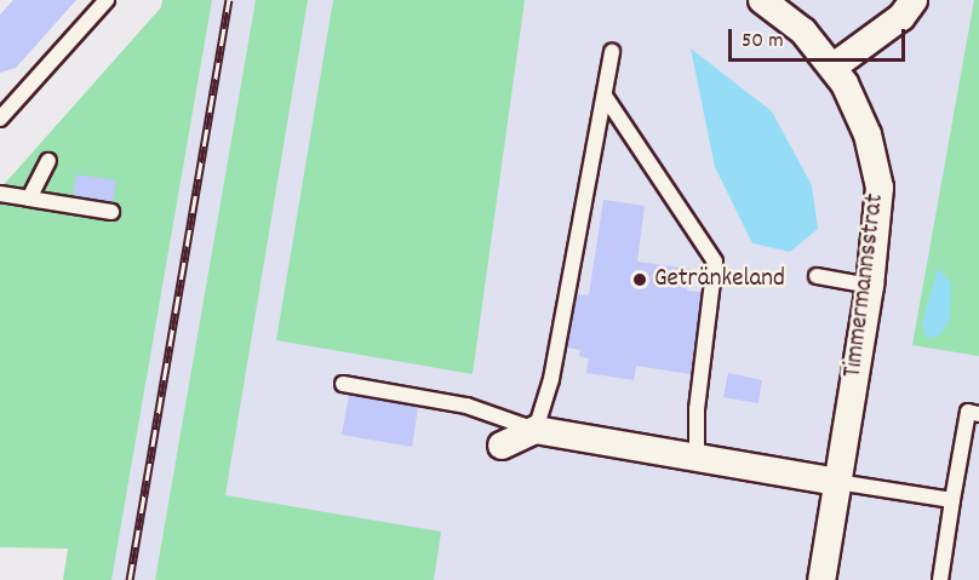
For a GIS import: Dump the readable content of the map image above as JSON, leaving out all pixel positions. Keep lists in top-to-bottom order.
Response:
{
  "streets": {
    "street": ["Timmermannsstrat"]
  },
  "places": ["Getränkeland"],
  "scale_bar": "50 m"
}
